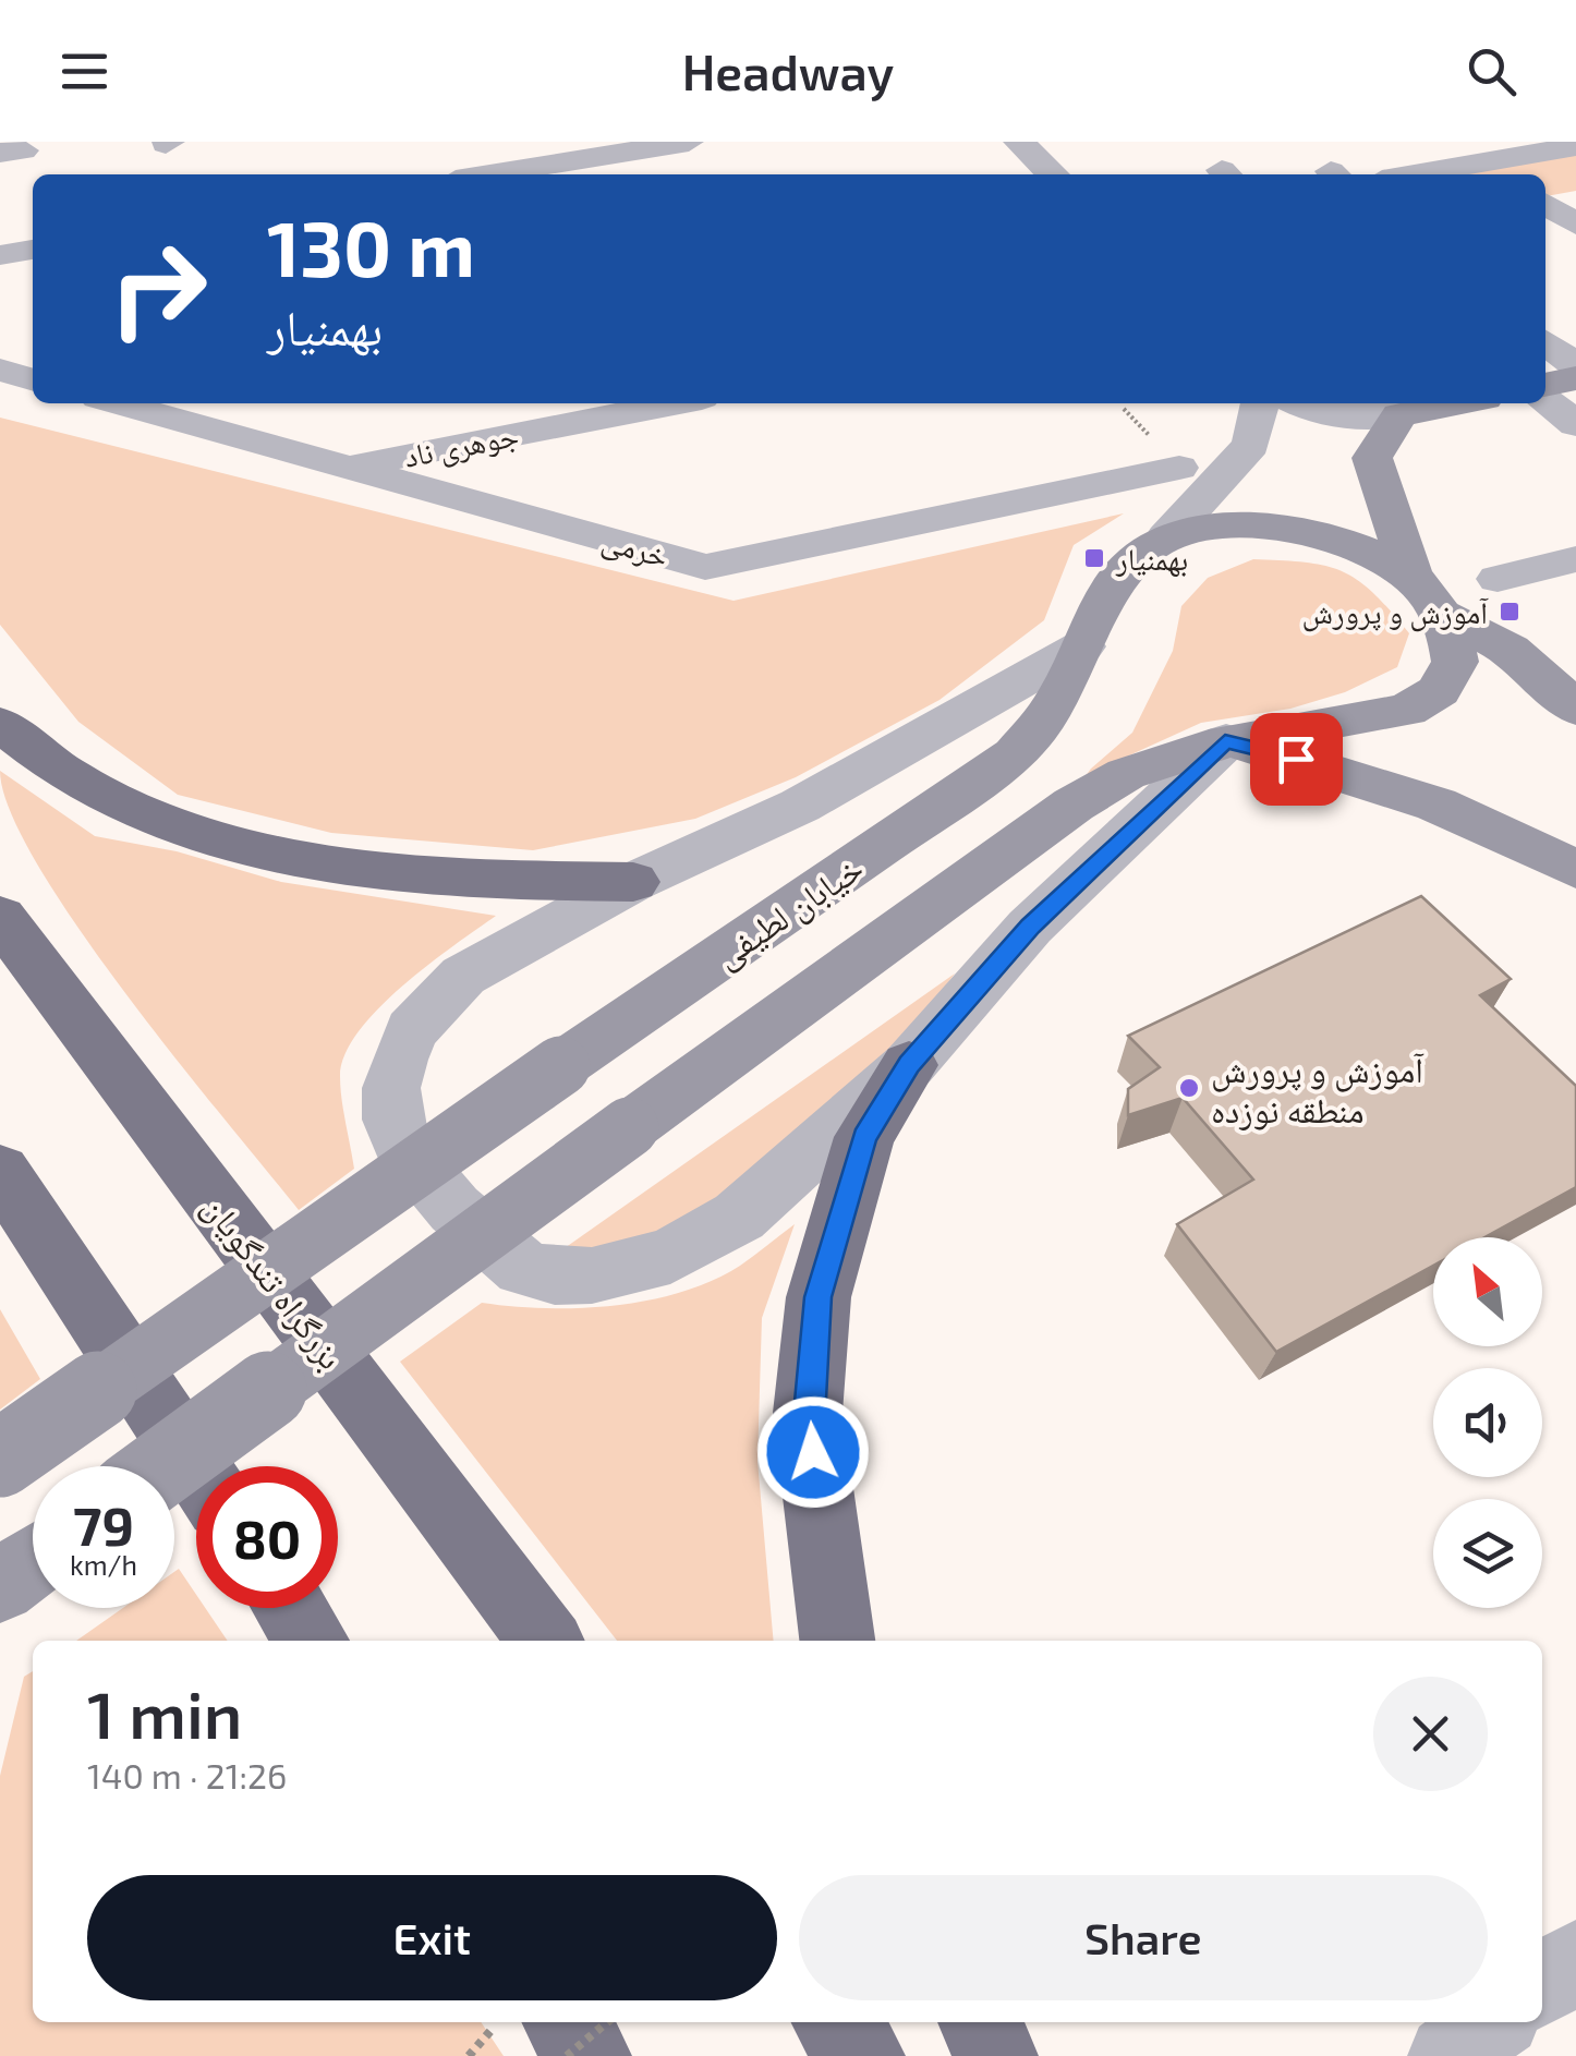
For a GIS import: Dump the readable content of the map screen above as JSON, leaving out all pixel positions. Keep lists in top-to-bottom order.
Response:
{
  "streets": {
    "highway": ["بزرگراه تندگویان"],
    "main road": ["خیابان لطیفی"],
    "street": ["جوهری ناد", "خرمی"]
  },
  "crossings": [
    ["جوهری ناد", "خرمی"]
  ],
  "places": {
    "transit": ["بهمنیار", "آموزش و پرورش"],
    "other": ["آموزش و پرورش منطقه نوزده"]
  },
  "north": "top left",
  "page": {
    "header": "Headway",
    "turn": ["130 m", "بهمنیار"],
    "speed": "79 km/h",
    "limit": "80",
    "heading": ["1 min", "140 m · 21:26"],
    "buttons": ["Exit", "Share"]
  }
}
